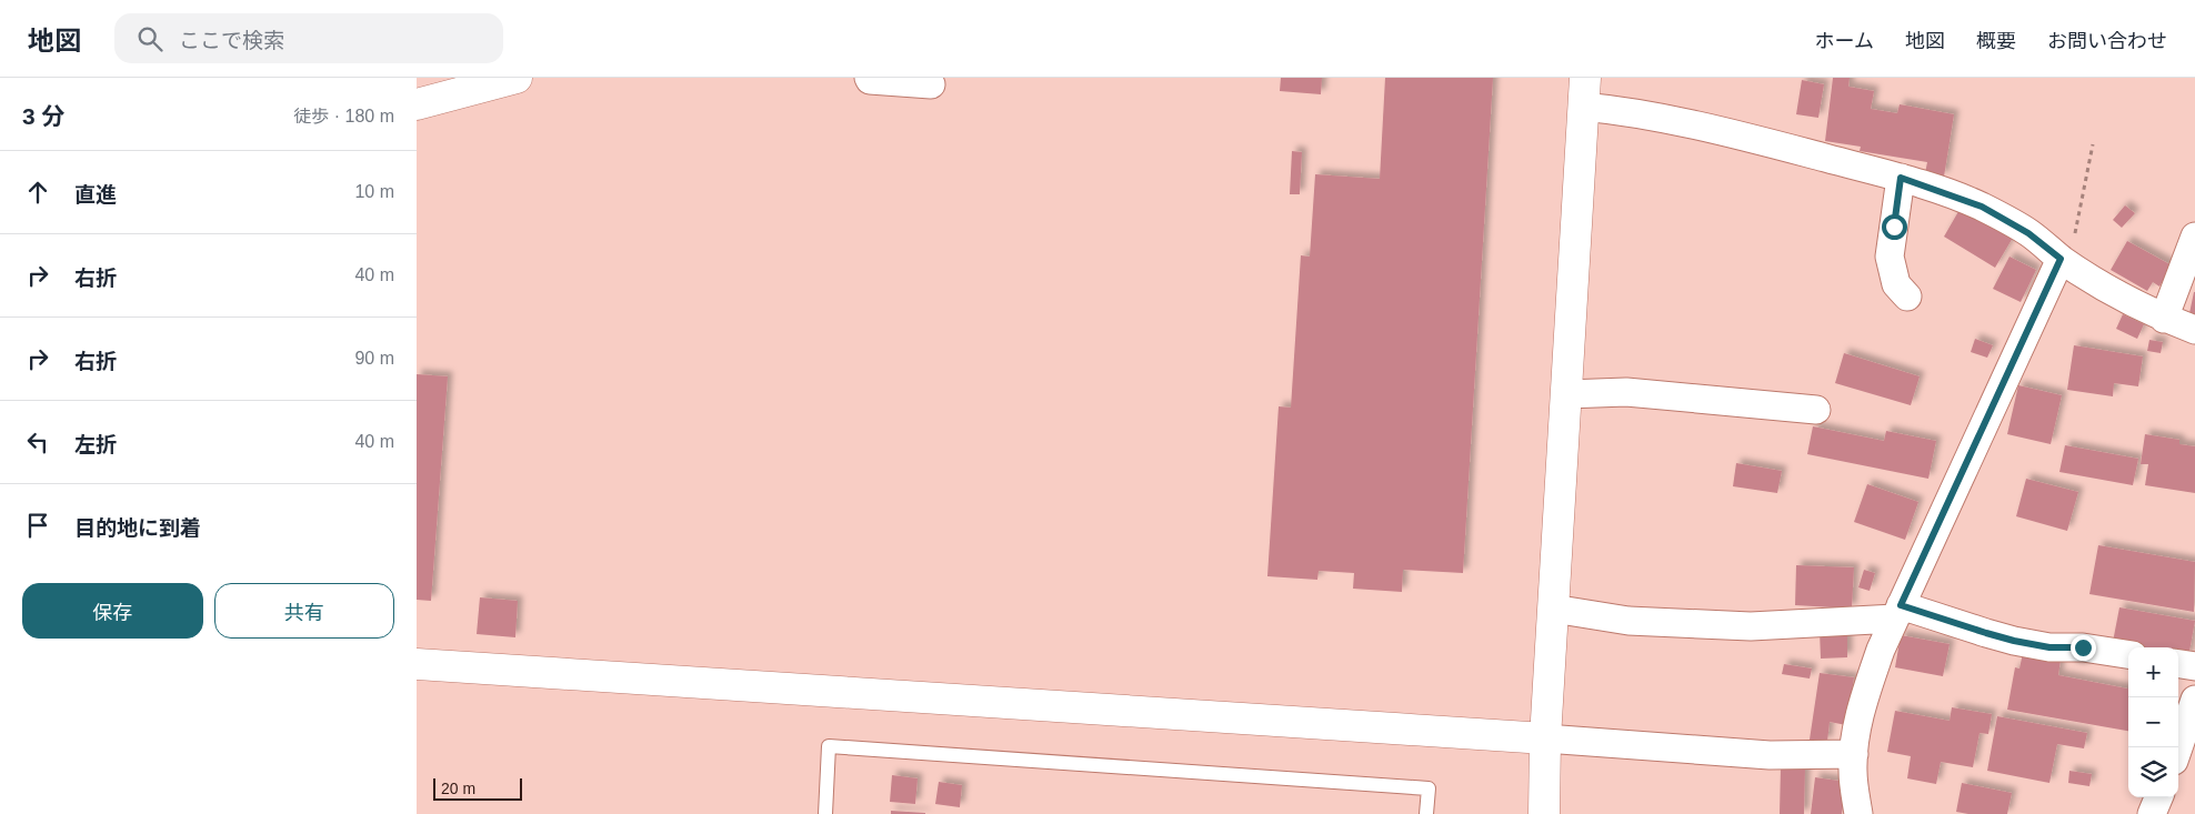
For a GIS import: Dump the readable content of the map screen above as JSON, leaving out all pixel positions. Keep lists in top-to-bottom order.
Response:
{
  "scale_bar": "20 m",
  "page": {
    "header": "地図",
    "search": "ここで検索",
    "nav": [
      "ホーム",
      "地図",
      "概要",
      "お問い合わせ"
    ],
    "heading": ["3 分", "徒歩 · 180 m"],
    "list": [
      ["直進", "10 m"],
      ["右折", "40 m"],
      ["右折", "90 m"],
      ["左折", "40 m"],
      "目的地に到着"
    ],
    "buttons": ["保存", "共有"],
    "map_buttons": ["+", "−"],
    "scale": "20 m"
  }
}
